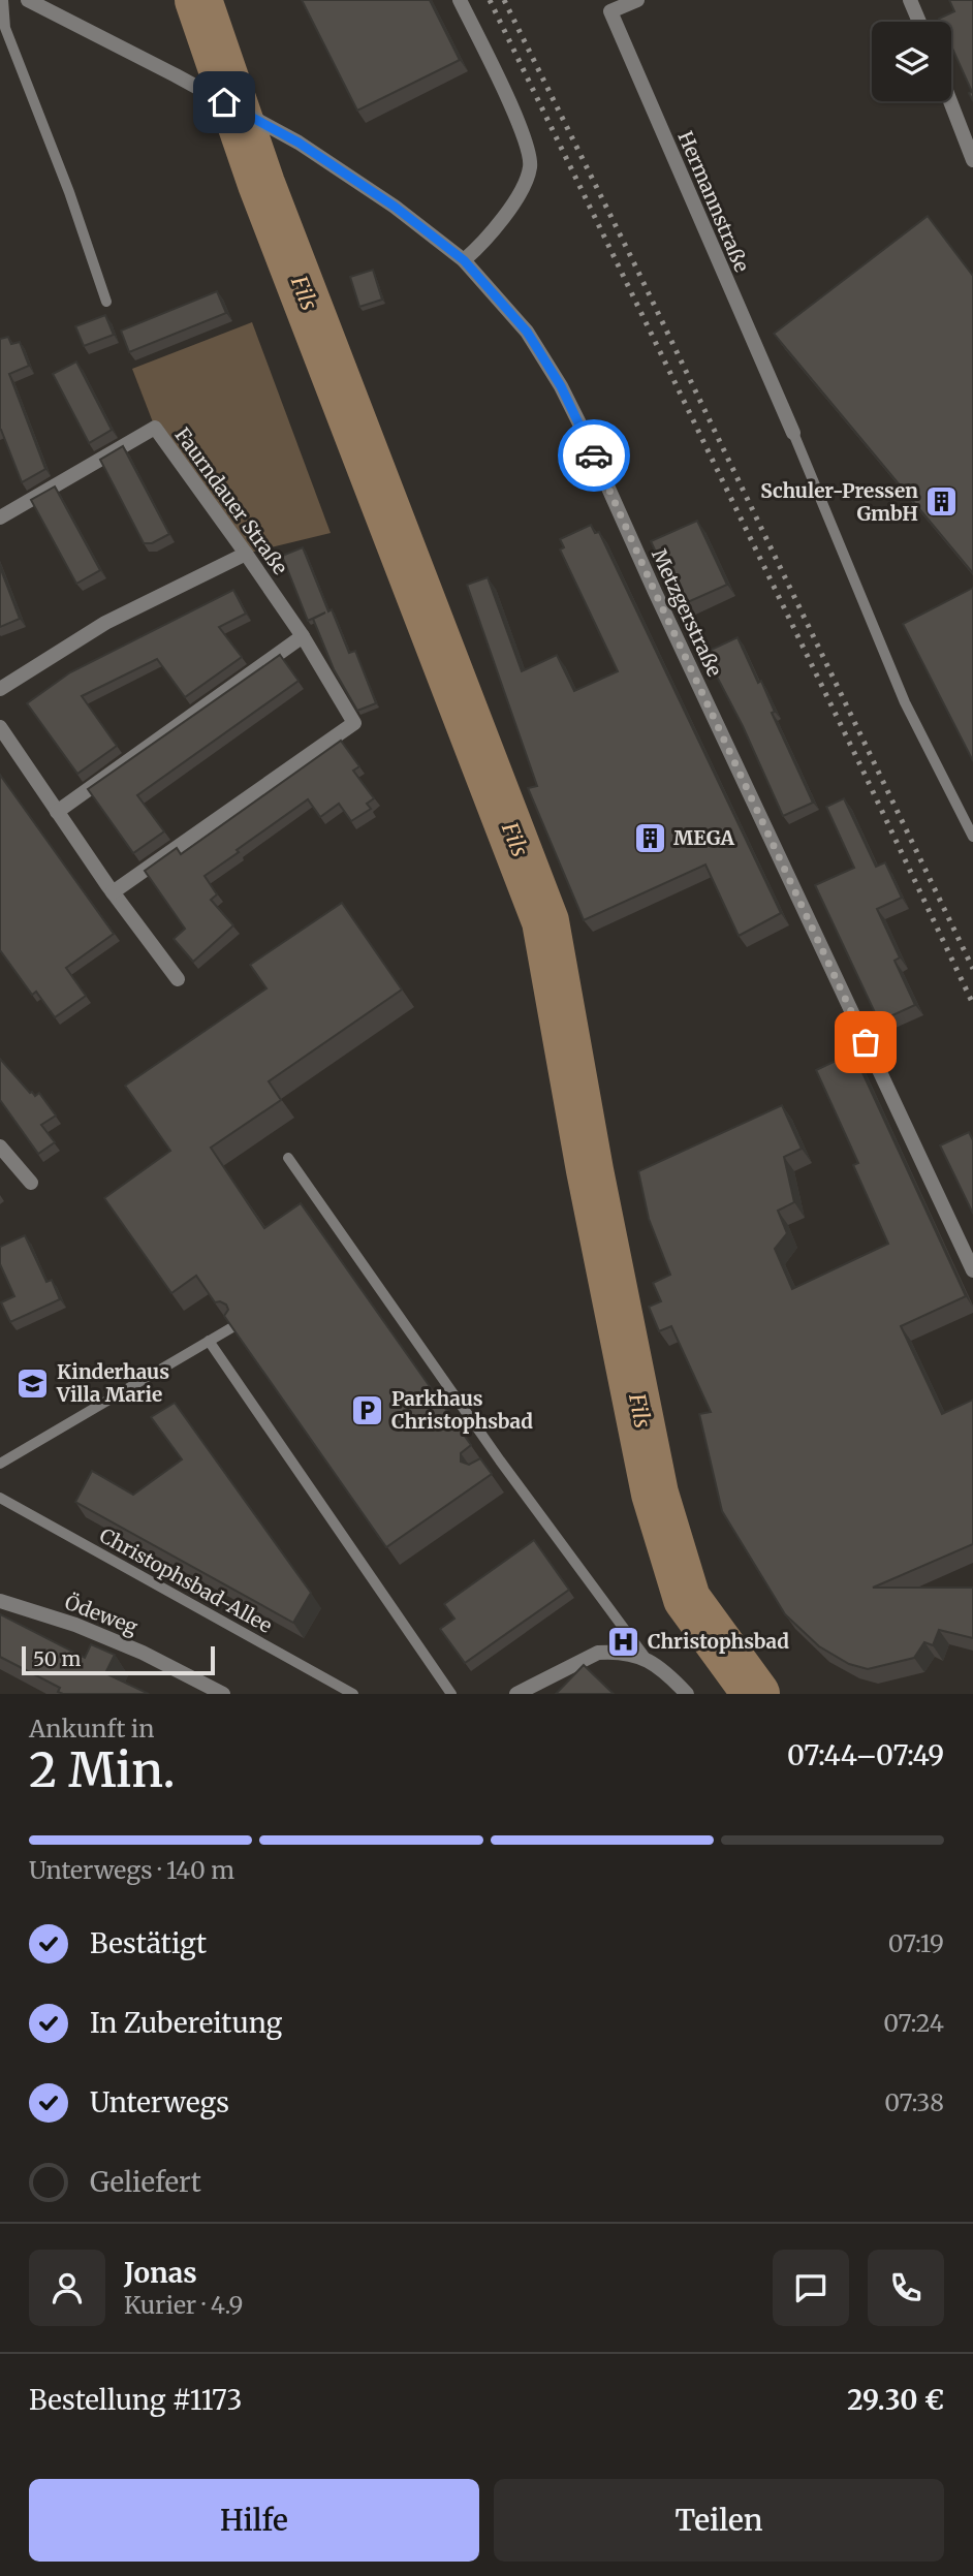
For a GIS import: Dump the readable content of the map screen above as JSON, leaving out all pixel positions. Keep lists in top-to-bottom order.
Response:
{
  "streets": {
    "street": [
      "Hermannstraße",
      "Faurndauer Straße",
      "Metzgerstraße",
      "Ödeweg"
    ],
    "lane": ["Christophsbad-Allee"]
  },
  "water": ["Fils"],
  "places": {
    "building": ["Schuler-Pressen GmbH", "MEGA"],
    "school or university": ["Kinderhaus Villa Marie"],
    "parking": ["Parkhaus Christophsbad"],
    "hospital": ["Christophsbad"]
  },
  "scale_bar": "50 m",
  "page": {
    "scale": "50 m",
    "heading": ["2 Min.", "Ankunft in", "07:44–07:49"],
    "panel": [
      "Jonas",
      "Kurier · 4.9",
      "Bestellung #1173",
      "29.30 €"
    ],
    "bar": "Unterwegs · 140 m",
    "list": [
      ["Bestätigt", "07:19"],
      ["In Zubereitung", "07:24"],
      ["Unterwegs", "07:38"],
      "Geliefert"
    ],
    "buttons": ["Hilfe", "Teilen"]
  }
}
